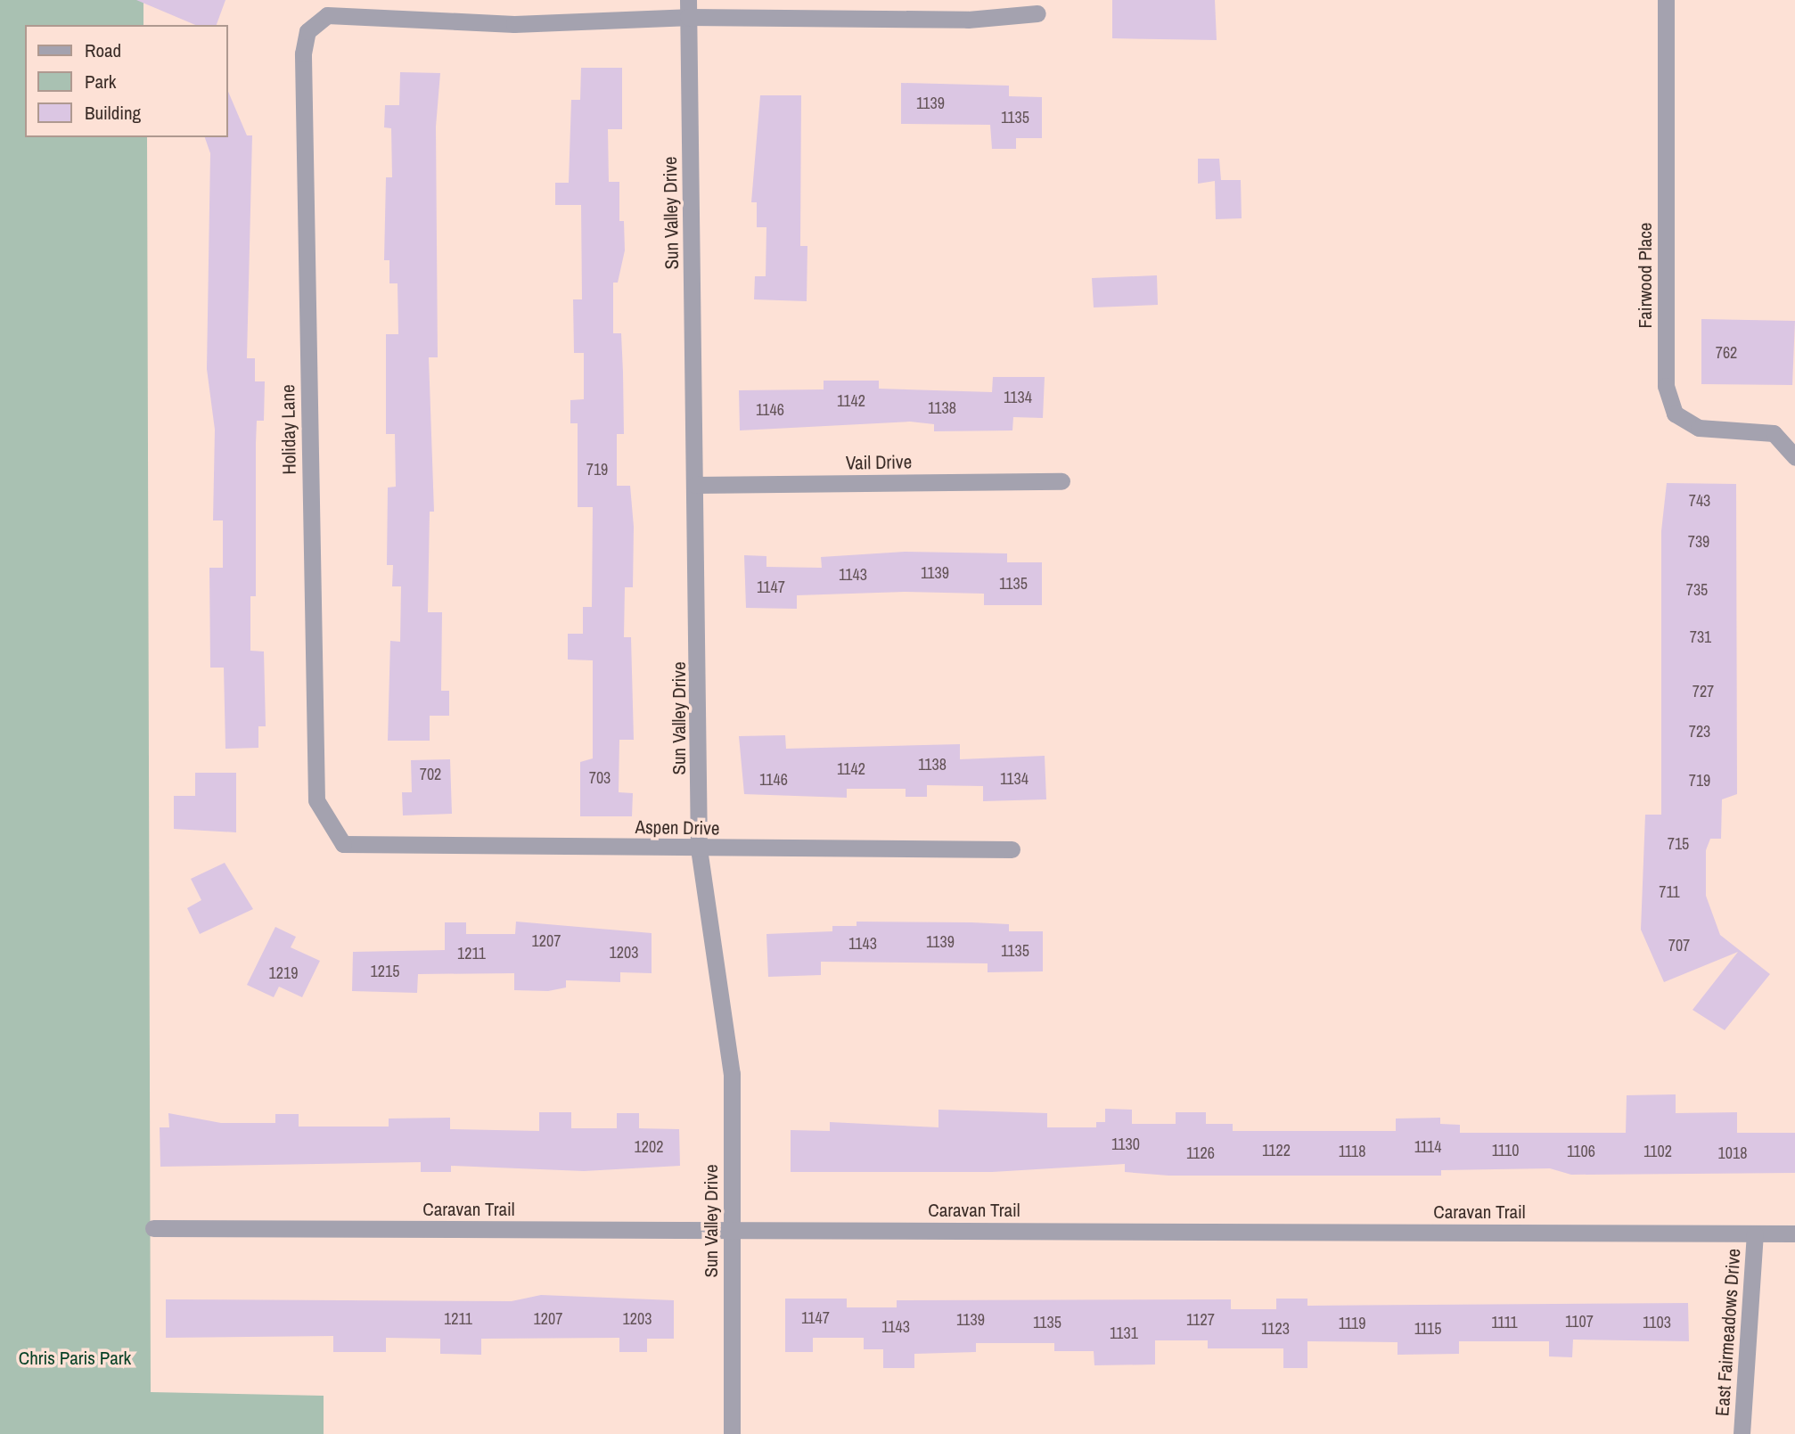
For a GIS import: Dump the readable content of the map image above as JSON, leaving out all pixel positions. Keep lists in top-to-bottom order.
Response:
{
  "streets": {
    "street": [
      "Sun Valley Drive",
      "Fairwood Place",
      "Holiday Lane",
      "Vail Drive",
      "Aspen Drive",
      "Caravan Trail",
      "East Fairmeadows Drive"
    ]
  },
  "crossings": [
    ["Sun Valley Drive", "Holiday Lane"],
    ["Sun Valley Drive", "Vail Drive"],
    ["Sun Valley Drive", "Aspen Drive"],
    ["Sun Valley Drive", "Caravan Trail"],
    ["Holiday Lane", "Aspen Drive"],
    ["Caravan Trail", "East Fairmeadows Drive"]
  ],
  "parks": ["Chris Paris Park"],
  "house_numbers": [
    "1139",
    "1135",
    "762",
    "1134",
    "1142",
    "1138",
    "1146",
    "719",
    "743",
    "739",
    "1139",
    "1143",
    "1135",
    "1147",
    "735",
    "731",
    "727",
    "723",
    "1138",
    "1142",
    "702",
    "703",
    "1134",
    "1146",
    "719",
    "715",
    "711",
    "1207",
    "1139",
    "1143",
    "707",
    "1135",
    "1203",
    "1211",
    "1215",
    "1219",
    "1130",
    "1202",
    "1114",
    "1122",
    "1110",
    "1118",
    "1106",
    "1102",
    "1126",
    "1018",
    "1147",
    "1211",
    "1207",
    "1203",
    "1139",
    "1127",
    "1107",
    "1135",
    "1111",
    "1103",
    "1119",
    "1143",
    "1123",
    "1115",
    "1131"
  ],
  "legend": ["Road", "Park", "Building"]
}
